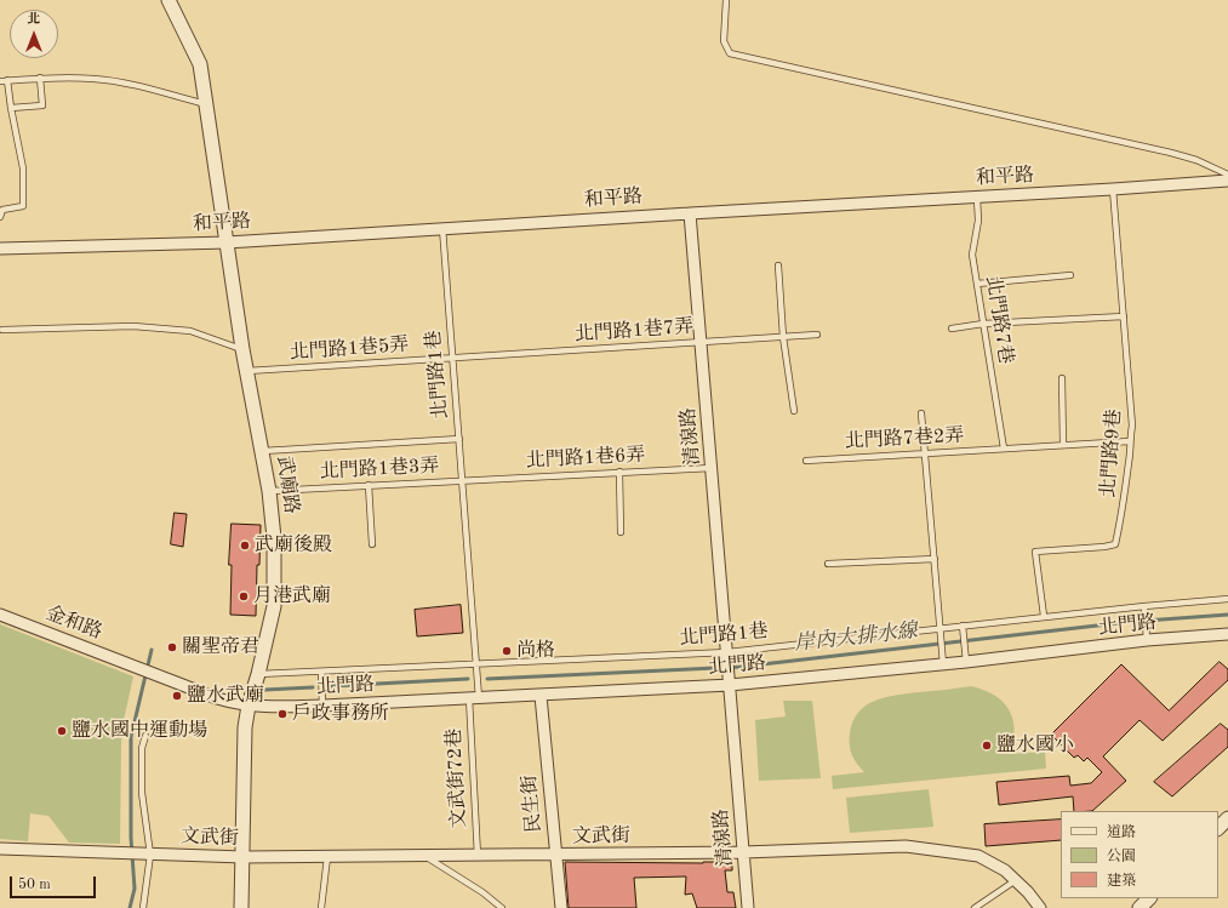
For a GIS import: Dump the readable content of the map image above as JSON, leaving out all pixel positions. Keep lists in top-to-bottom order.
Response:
{
  "streets": {
    "street": [
      "和平路",
      "清湶路",
      "武廟路",
      "金和路",
      "北門路",
      "民生街",
      "文武街"
    ],
    "lane": [
      "北門路7巷",
      "北門路1巷7弄",
      "北門路1巷5弄",
      "北門路1巷",
      "北門路7巷2弄",
      "北門路9巷",
      "北門路1巷6弄",
      "北門路1巷3弄",
      "文武街72巷"
    ]
  },
  "crossings": [
    ["和平路", "北門路7巷"],
    ["和平路", "北門路1巷"],
    ["和平路", "清湶路"],
    ["和平路", "北門路9巷"],
    ["和平路", "武廟路"],
    ["北門路7巷", "北門路7巷2弄"],
    ["北門路1巷7弄", "北門路1巷5弄"],
    ["北門路1巷7弄", "北門路1巷"],
    ["北門路1巷7弄", "清湶路"],
    ["北門路1巷5弄", "北門路1巷"],
    ["北門路1巷5弄", "武廟路"],
    ["北門路1巷", "清湶路"],
    ["北門路1巷", "北門路9巷"],
    ["北門路1巷", "北門路1巷6弄"],
    ["北門路1巷", "北門路1巷3弄"],
    ["北門路1巷", "武廟路"],
    ["北門路1巷", "北門路"],
    ["北門路1巷", "文武街72巷"],
    ["清湶路", "北門路1巷6弄"],
    ["清湶路", "北門路"],
    ["清湶路", "文武街"],
    ["北門路7巷2弄", "北門路9巷"],
    ["北門路1巷6弄", "北門路1巷3弄"],
    ["北門路1巷3弄", "武廟路"],
    ["武廟路", "金和路"],
    ["武廟路", "北門路"],
    ["武廟路", "文武街"],
    ["金和路", "北門路"],
    ["北門路", "文武街72巷"],
    ["北門路", "民生街"],
    ["文武街72巷", "文武街"],
    ["民生街", "文武街"]
  ],
  "water": ["岸內大排水線"],
  "places": [
    "武廟後殿",
    "月港武廟",
    "關聖帝君",
    "尚格",
    "鹽水武廟",
    "戶政事務所",
    "鹽水國中運動場",
    "鹽水國小"
  ],
  "legend": ["道路", "公園", "建築"],
  "scale_bar": "50 m",
  "north": "top"
}
